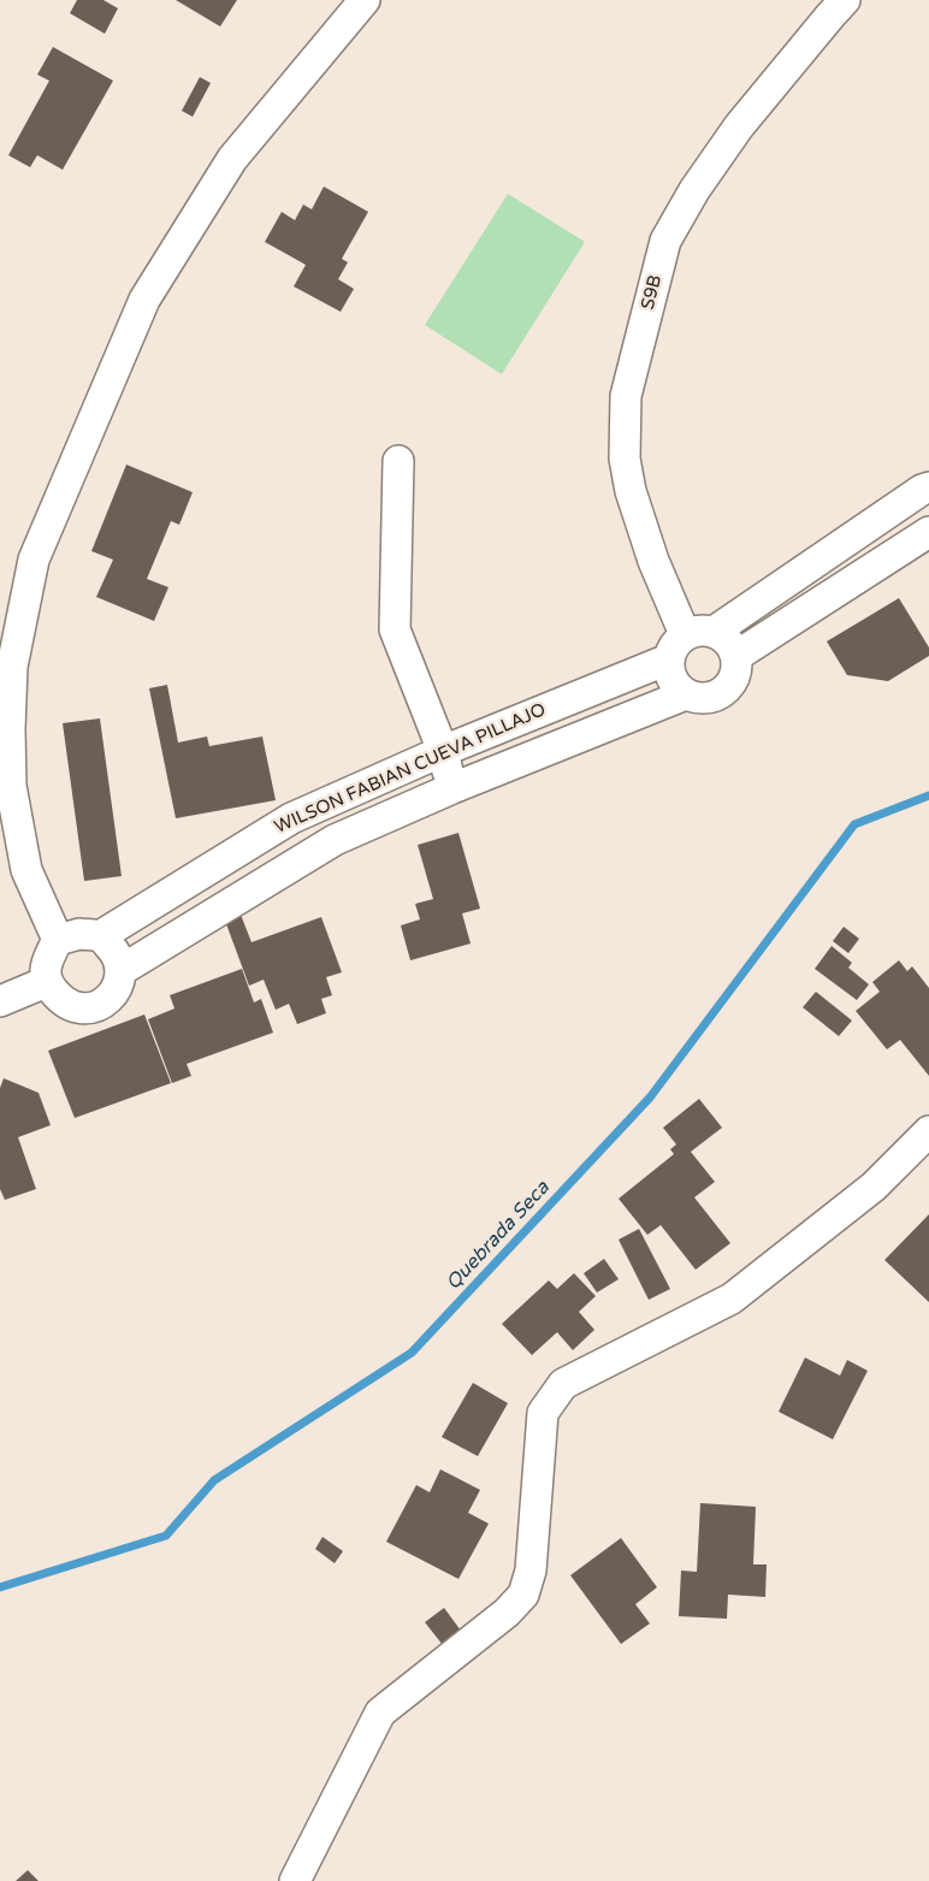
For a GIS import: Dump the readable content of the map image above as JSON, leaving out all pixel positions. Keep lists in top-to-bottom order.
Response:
{
  "streets": {
    "street": ["S9B", "WILSON FABIAN CUEVA PILLAJO"]
  },
  "crossings": [
    ["S9B", "WILSON FABIAN CUEVA PILLAJO"]
  ],
  "water": ["Quebrada Seca"]
}
